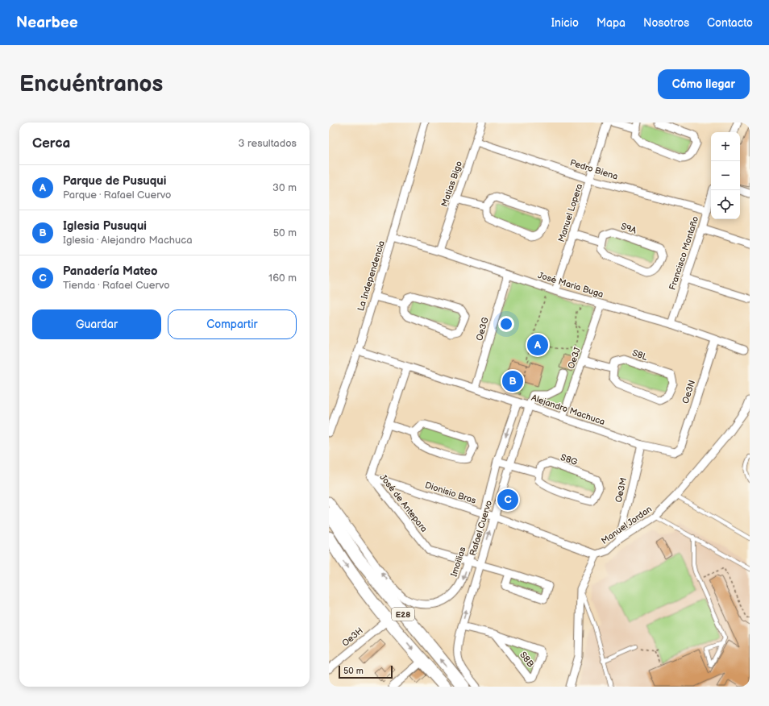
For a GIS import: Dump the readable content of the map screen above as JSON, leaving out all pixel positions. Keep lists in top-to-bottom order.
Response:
{
  "streets": {
    "main road": ["E28"],
    "street": [
      "Pedro Biena",
      "Matias Bigo",
      "Manuel Lopera",
      "S9A",
      "Francisco Montaño",
      "La Independencia",
      "José Maria Buga",
      "Oe3G",
      "S8L",
      "Oe3J",
      "Oe3N",
      "Alejandro Machuca",
      "S8G",
      "Oe3M",
      "Dionisio Bras",
      "José de Antepara",
      "Manuel Jordan",
      "Rafael Cuervo",
      "Imoilias",
      "Oe3H",
      "S8B"
    ]
  },
  "crossings": [
    ["Pedro Biena", "Matias Bigo"],
    ["Pedro Biena", "Manuel Lopera"],
    ["Pedro Biena", "Francisco Montaño"],
    ["Matias Bigo", "José Maria Buga"],
    ["Manuel Lopera", "José Maria Buga"],
    ["Francisco Montaño", "José Maria Buga"],
    ["La Independencia", "José Maria Buga"],
    ["La Independencia", "Alejandro Machuca"],
    ["José Maria Buga", "Oe3G"],
    ["José Maria Buga", "Oe3J"],
    ["José Maria Buga", "Oe3N"],
    ["Oe3G", "Alejandro Machuca"],
    ["Oe3J", "Alejandro Machuca"],
    ["Oe3N", "Alejandro Machuca"],
    ["Alejandro Machuca", "Oe3M"],
    ["Alejandro Machuca", "José de Antepara"],
    ["Alejandro Machuca", "Rafael Cuervo"],
    ["Alejandro Machuca", "Imoilias"],
    ["Oe3M", "Manuel Jordan"],
    ["Dionisio Bras", "José de Antepara"],
    ["Dionisio Bras", "Manuel Jordan"],
    ["Dionisio Bras", "Rafael Cuervo"],
    ["Dionisio Bras", "Imoilias"],
    ["José de Antepara", "Rafael Cuervo"],
    ["José de Antepara", "Imoilias"],
    ["Rafael Cuervo", "S8B"],
    ["E28", "Oe3H"]
  ],
  "scale_bar": "50 m",
  "page": {
    "header": "Nearbee",
    "nav": [
      "Inicio",
      "Mapa",
      "Nosotros",
      "Contacto"
    ],
    "buttons": [
      "Cómo llegar",
      ["Guardar", "Compartir"]
    ],
    "title": "Encuéntranos",
    "heading": ["Cerca", "3 resultados"],
    "map_buttons": ["+", "−"],
    "list": [
      {
        "mark": "A",
        "name": "Parque de Pusuqui",
        "note": "Parque · Rafael Cuervo",
        "value": "30 m"
      },
      {
        "mark": "B",
        "name": "Iglesia Pusuqui",
        "note": "Iglesia · Alejandro Machuca",
        "value": "50 m"
      },
      {
        "mark": "C",
        "name": "Panadería Mateo",
        "note": "Tienda · Rafael Cuervo",
        "value": "160 m"
      }
    ],
    "pins": ["A", "B", "C"],
    "scale": "50 m"
  }
}
